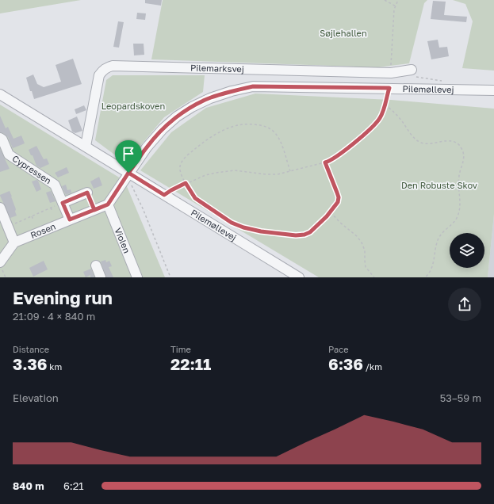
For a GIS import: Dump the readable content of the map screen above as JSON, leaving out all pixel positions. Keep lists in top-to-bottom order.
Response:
{
  "streets": {
    "street": [
      "Pilemarksvej",
      "Pilemøllevej",
      "Cypressen",
      "Rosen",
      "Violen"
    ]
  },
  "crossings": [
    ["Pilemarksvej", "Pilemøllevej"],
    ["Cypressen", "Rosen"],
    ["Rosen", "Violen"]
  ],
  "parks": ["Søjlehallen", "Leopardskoven", "Den Robuste Skov"],
  "page": {
    "heading": ["Evening run", "21:09 · 4 × 840 m"],
    "stats": [
      ["Distance", "3.36 km"],
      ["Time", "22:11"],
      ["Pace", "6:36 /km"]
    ],
    "chart": ["Elevation", "53–59 m"],
    "list": [
      {
        "name": "840 m",
        "note": "6:21"
      }
    ]
  }
}
